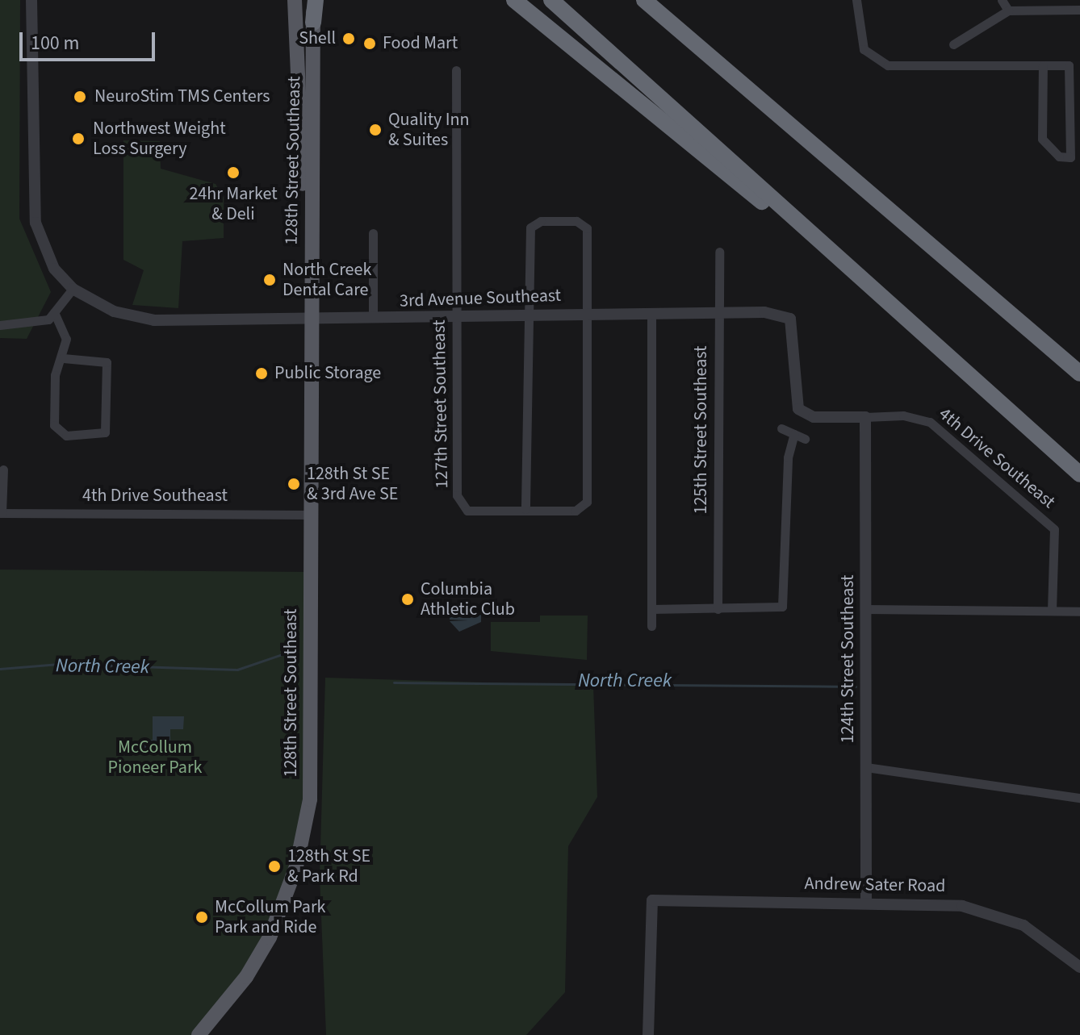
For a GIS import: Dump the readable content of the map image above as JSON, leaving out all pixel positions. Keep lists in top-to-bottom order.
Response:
{
  "streets": {
    "main road": ["128th Street Southeast"],
    "street": [
      "3rd Avenue Southeast",
      "127th Street Southeast",
      "125th Street Southeast",
      "4th Drive Southeast",
      "124th Street Southeast",
      "Andrew Sater Road"
    ]
  },
  "crossings": [
    ["128th Street Southeast", "3rd Avenue Southeast"],
    ["128th Street Southeast", "4th Drive Southeast"],
    ["3rd Avenue Southeast", "127th Street Southeast"],
    ["3rd Avenue Southeast", "125th Street Southeast"],
    ["3rd Avenue Southeast", "4th Drive Southeast"],
    ["4th Drive Southeast", "124th Street Southeast"],
    ["124th Street Southeast", "Andrew Sater Road"]
  ],
  "water": ["North Creek"],
  "parks": ["McCollum Pioneer Park"],
  "places": [
    "Shell",
    "Food Mart",
    "NeuroStim TMS Centers",
    "Quality Inn & Suites",
    "Northwest Weight Loss Surgery",
    "24hr Market & Deli",
    "North Creek Dental Care",
    "Public Storage",
    "128th St SE & 3rd Ave SE",
    "Columbia Athletic Club",
    "128th St SE & Park Rd",
    "McCollum Park Park and Ride"
  ],
  "scale_bar": "100 m"
}
